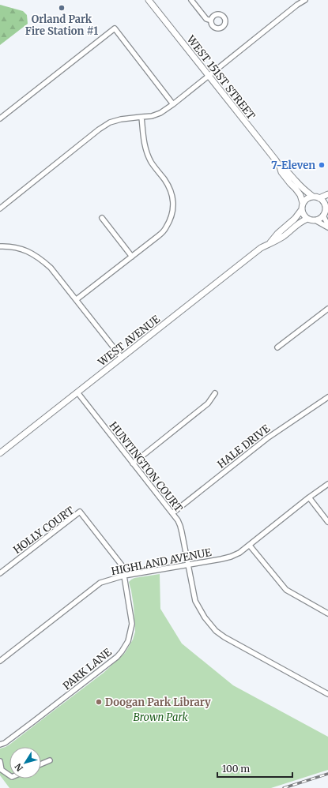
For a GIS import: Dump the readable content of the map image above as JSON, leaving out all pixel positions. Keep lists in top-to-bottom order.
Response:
{
  "streets": {
    "street": [
      "WEST 151ST STREET",
      "WEST AVENUE",
      "HALE DRIVE",
      "HUNTINGTON COURT",
      "HOLLY COURT",
      "HIGHLAND AVENUE",
      "PARK LANE"
    ]
  },
  "crossings": [
    ["WEST 151ST STREET", "WEST AVENUE"],
    ["WEST AVENUE", "HUNTINGTON COURT"],
    ["HALE DRIVE", "HUNTINGTON COURT"],
    ["HUNTINGTON COURT", "HIGHLAND AVENUE"],
    ["HOLLY COURT", "HIGHLAND AVENUE"],
    ["HOLLY COURT", "PARK LANE"],
    ["HIGHLAND AVENUE", "PARK LANE"]
  ],
  "parks": ["Brown Park"],
  "places": ["Orland Park Fire Station #1", "7-Eleven", "Doogan Park Library"],
  "scale_bar": "100 m",
  "north": "bottom left"
}
